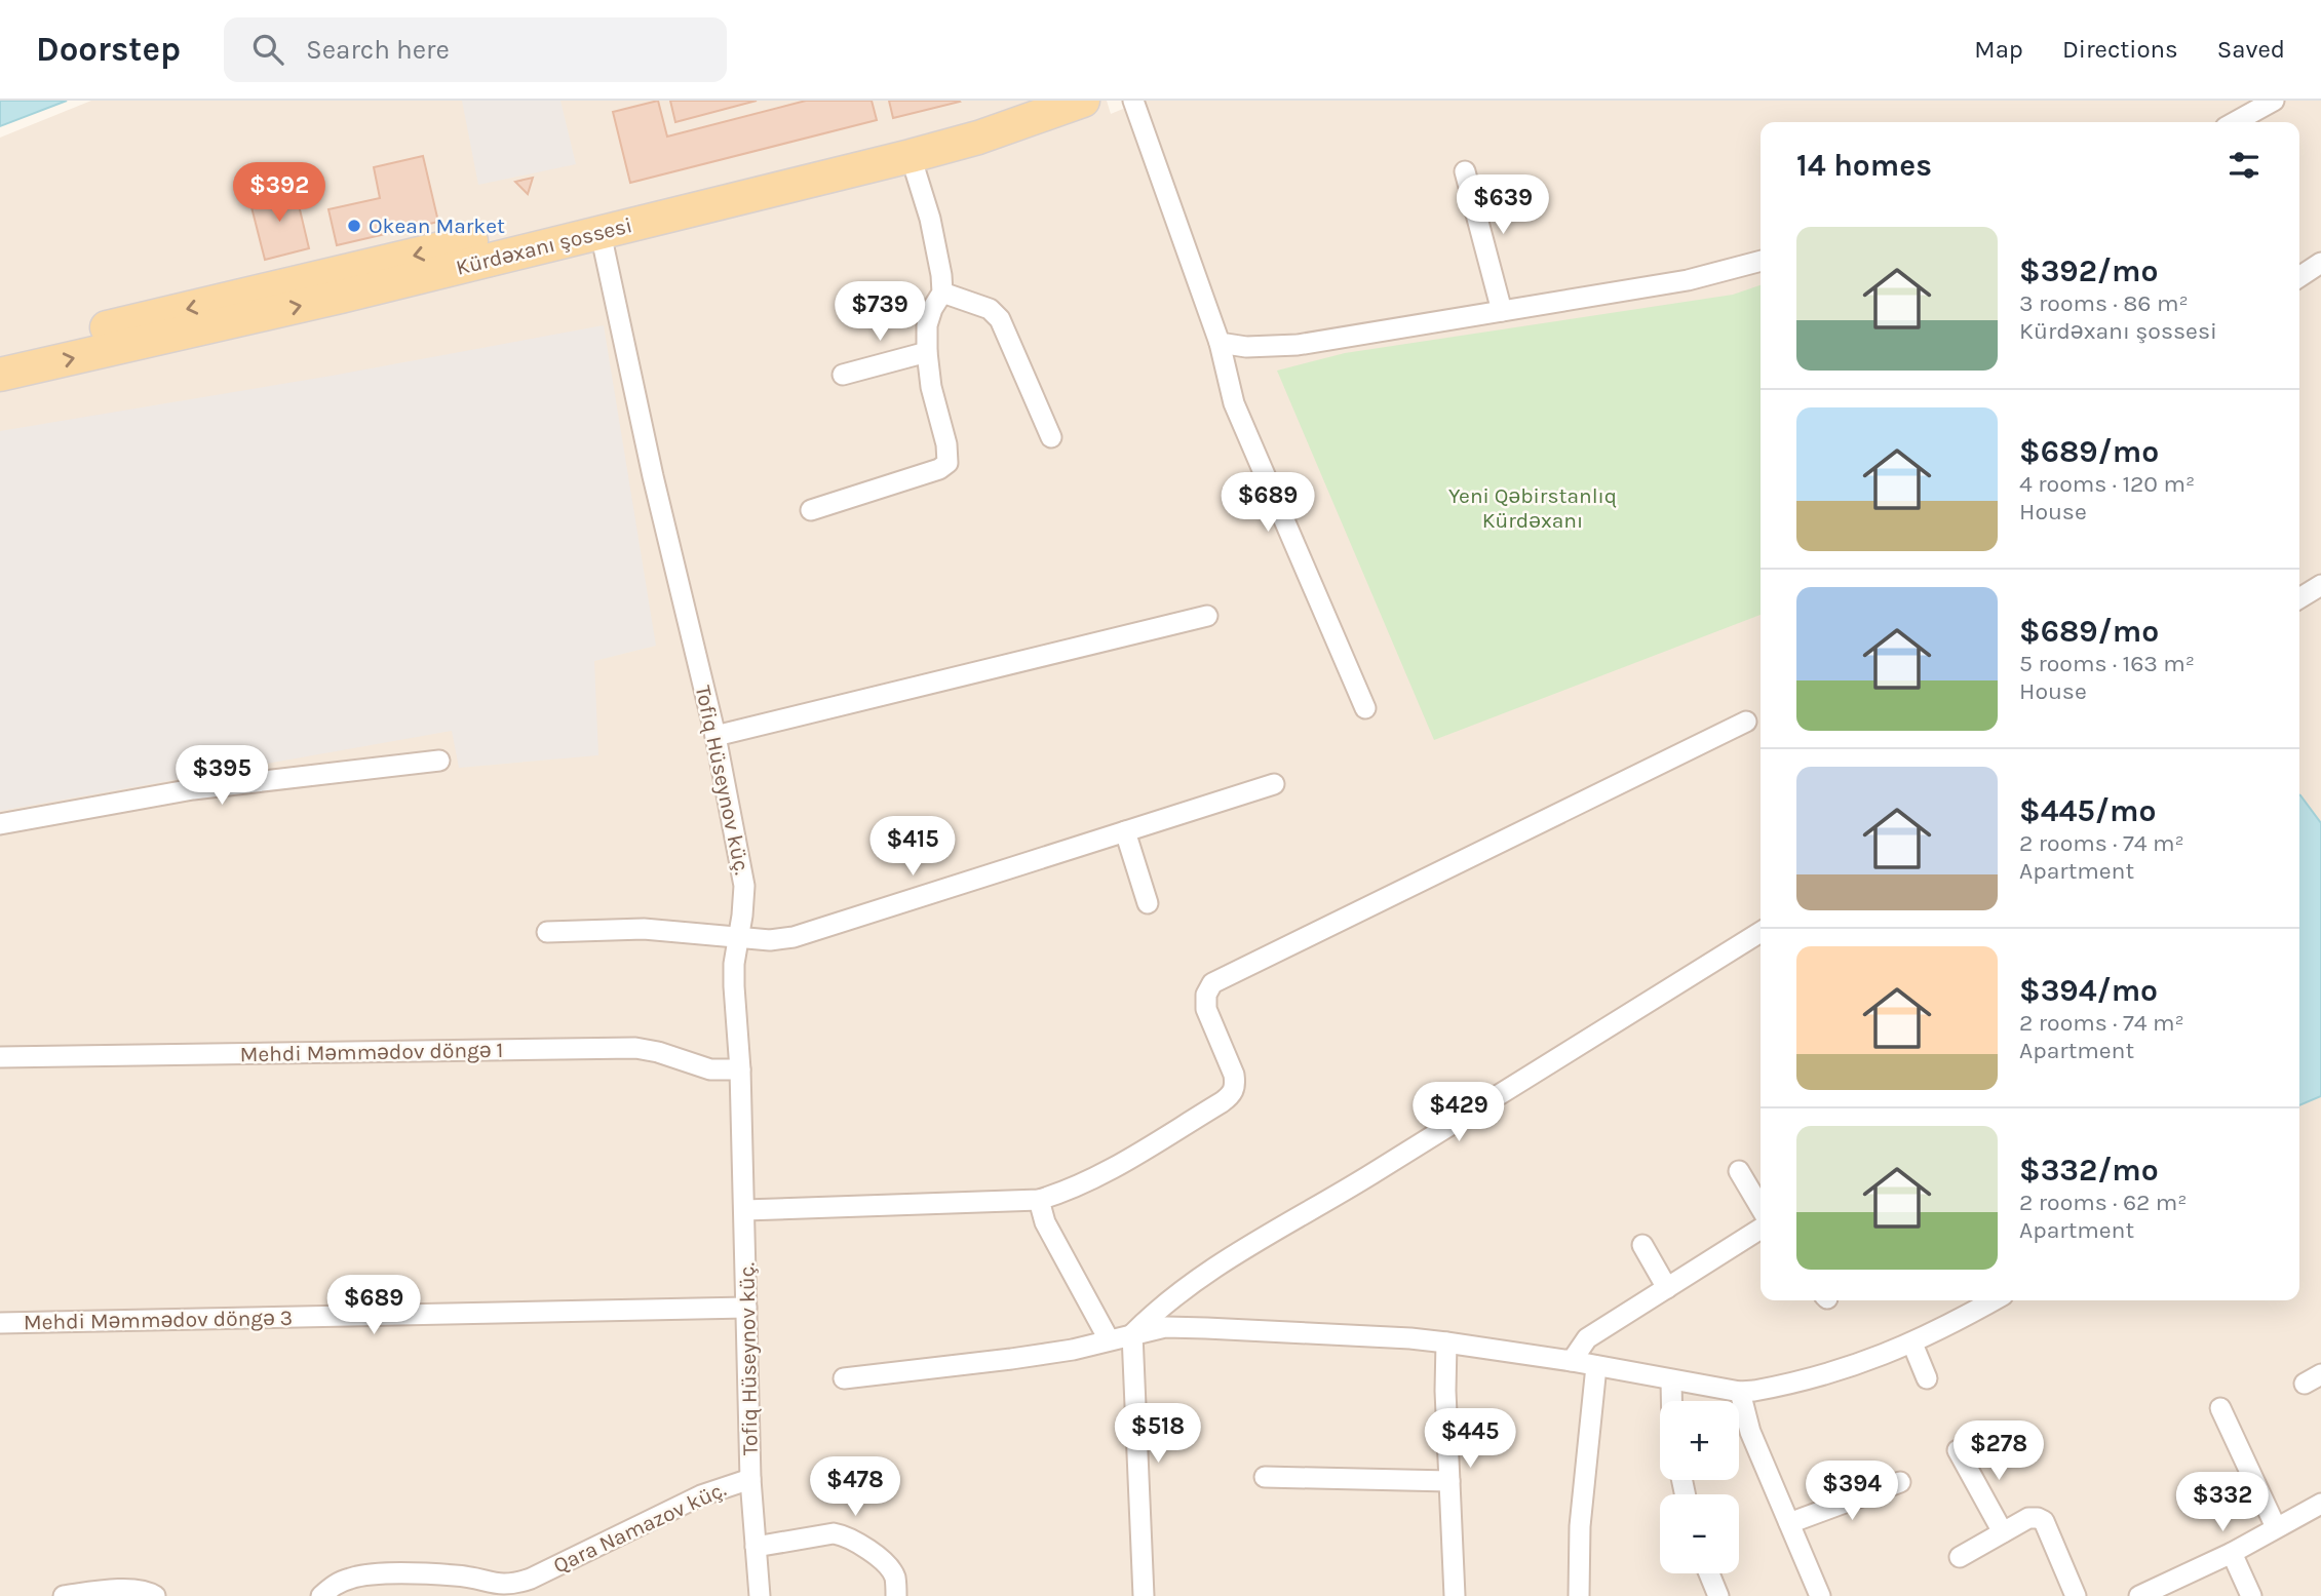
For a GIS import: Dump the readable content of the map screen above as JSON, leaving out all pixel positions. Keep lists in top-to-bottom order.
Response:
{
  "streets": {
    "main road": ["Kürdəxanı şossesi"],
    "street": [
      "Tofiq Hüseynov küç.",
      "Mehdi Məmmədov döngə 1",
      "Mehdi Məmmədov döngə 3",
      "Qara Namazov küç."
    ]
  },
  "crossings": [
    ["Kürdəxanı şossesi", "Tofiq Hüseynov küç."],
    ["Tofiq Hüseynov küç.", "Mehdi Məmmədov döngə 1"],
    ["Tofiq Hüseynov küç.", "Mehdi Məmmədov döngə 3"],
    ["Tofiq Hüseynov küç.", "Qara Namazov küç."]
  ],
  "parks": ["Yeni Qəbirstanlıq Kürdəxanı"],
  "places": ["Okean Market"],
  "page": {
    "header": "Doorstep",
    "search": "Search here",
    "nav": ["Map", "Directions", "Saved"],
    "heading": "14 homes",
    "price": [
      "$392",
      "$639",
      "$739",
      "$689",
      "$395",
      "$415",
      "$429",
      "$689",
      "$518",
      "$445",
      "$278",
      "$478",
      "$394",
      "$332"
    ],
    "list": [
      {
        "name": "$392/mo",
        "note": "3 rooms · 86 m² · Kürdəxanı şossesi"
      },
      {
        "name": "$689/mo",
        "note": "4 rooms · 120 m² · House"
      },
      {
        "name": "$689/mo",
        "note": "5 rooms · 163 m² · House"
      },
      {
        "name": "$445/mo",
        "note": "2 rooms · 74 m² · Apartment"
      },
      {
        "name": "$394/mo",
        "note": "2 rooms · 74 m² · Apartment"
      },
      {
        "name": "$332/mo",
        "note": "2 rooms · 62 m² · Apartment"
      }
    ],
    "map_buttons": ["+", "−"]
  }
}
